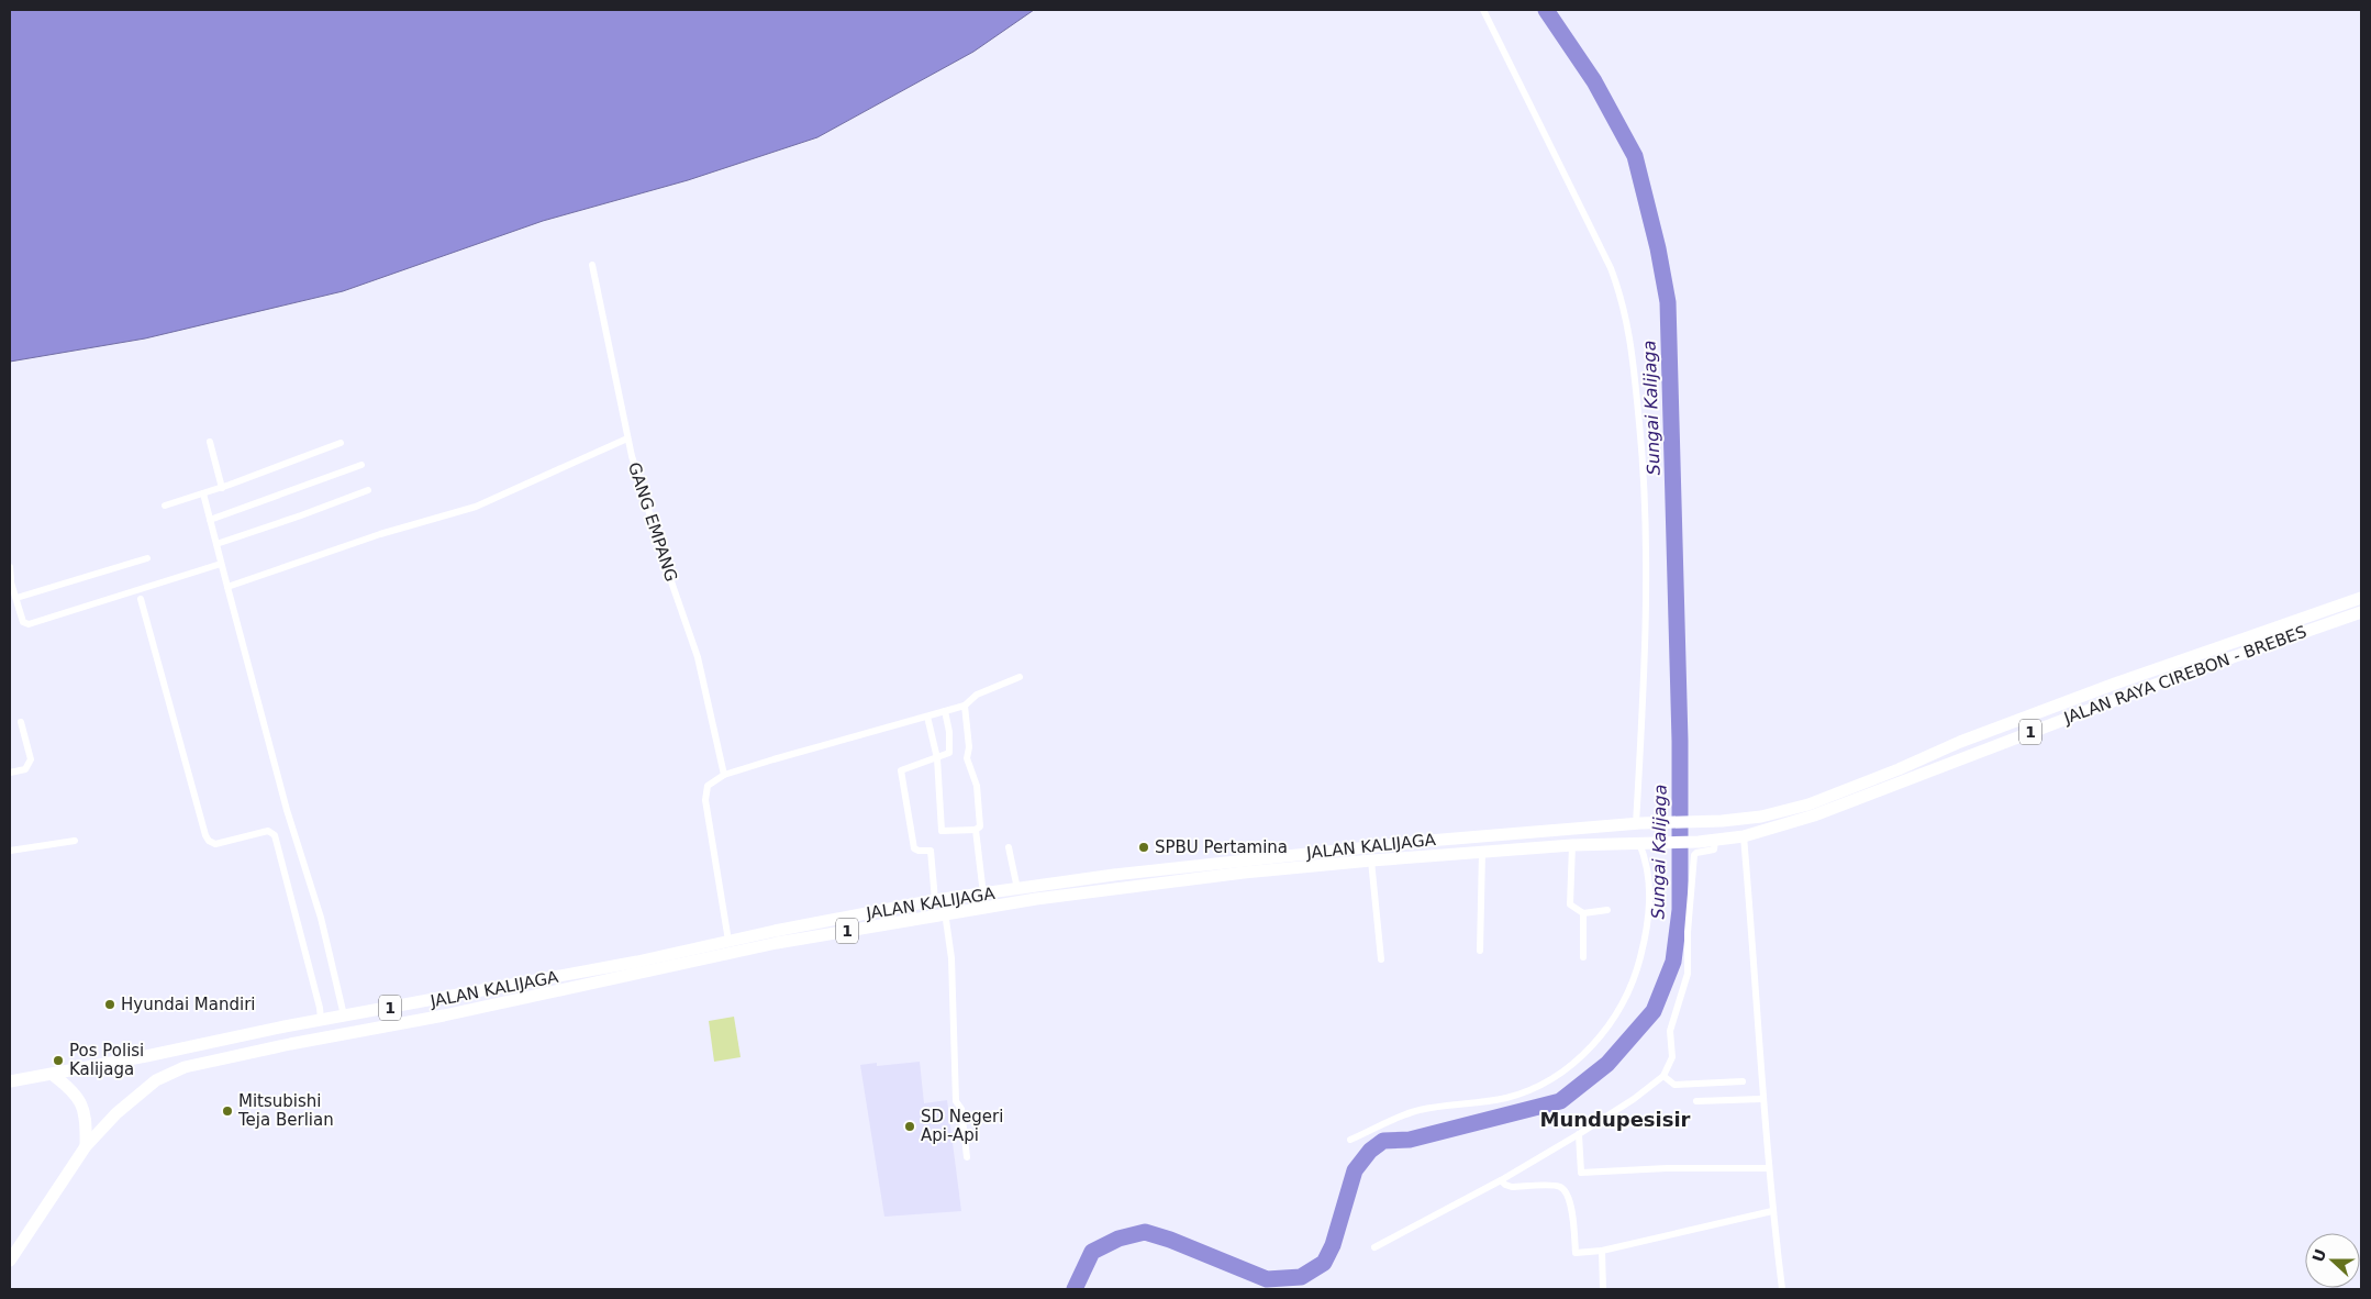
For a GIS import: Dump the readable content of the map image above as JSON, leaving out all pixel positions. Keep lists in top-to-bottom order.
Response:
{
  "streets": {
    "highway": ["JALAN RAYA CIREBON - BREBES", "1", "JALAN KALIJAGA"],
    "street": ["GANG EMPANG"]
  },
  "crossings": [
    ["JALAN RAYA CIREBON - BREBES", "JALAN KALIJAGA"],
    ["1", "JALAN KALIJAGA"]
  ],
  "districts": ["Mundupesisir"],
  "water": ["Sungai Kalijaga"],
  "places": [
    "SPBU Pertamina",
    "Hyundai Mandiri",
    "Pos Polisi Kalijaga",
    "Mitsubishi Teja Berlian",
    "SD Negeri Api-Api"
  ],
  "north": "left"
}
